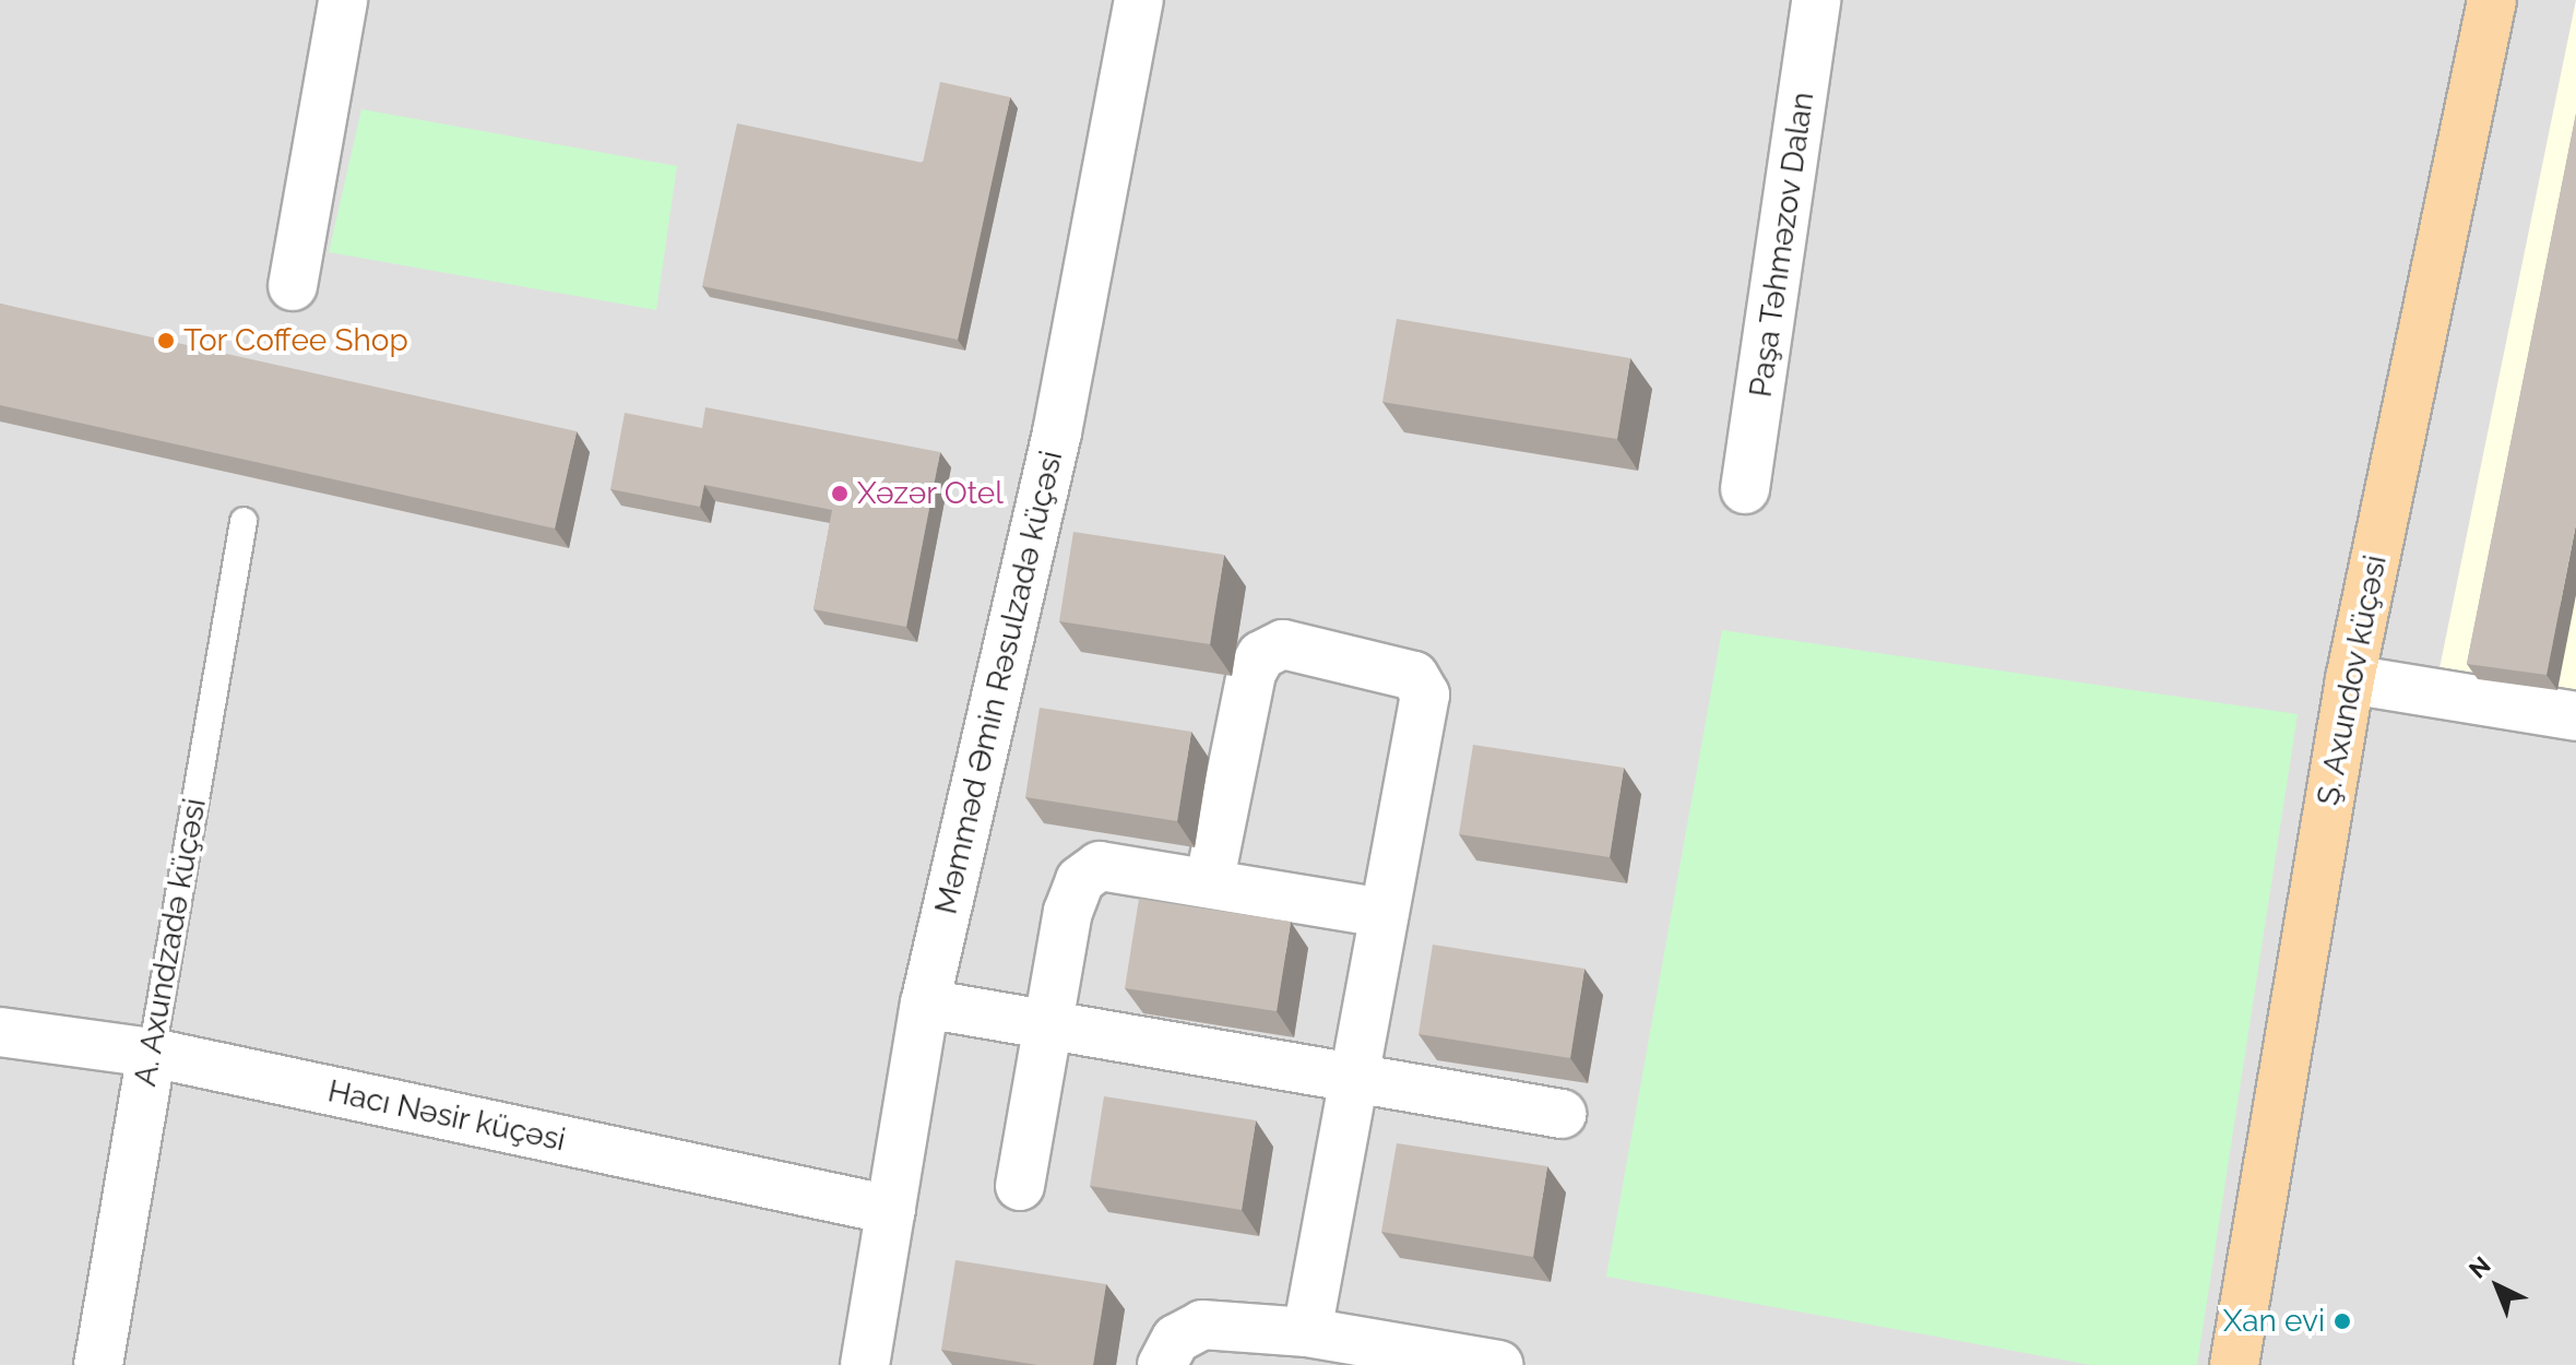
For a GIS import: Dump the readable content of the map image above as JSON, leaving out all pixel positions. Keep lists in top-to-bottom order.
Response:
{
  "streets": {
    "main road": ["Ş. Axundov küçəsi"],
    "street": [
      "Paşa Təhməzov Dalan",
      "Məmməd Əmin Rəsulzadə küçəsi",
      "A. Axundzadə küçəsi",
      "Hacı Nəsir küçəsi"
    ]
  },
  "crossings": [
    ["Məmməd Əmin Rəsulzadə küçəsi", "Hacı Nəsir küçəsi"],
    ["A. Axundzadə küçəsi", "Hacı Nəsir küçəsi"]
  ],
  "places": ["Tor Coffee Shop", "Xəzər Otel", "Xan evi"],
  "north": "top left"
}
